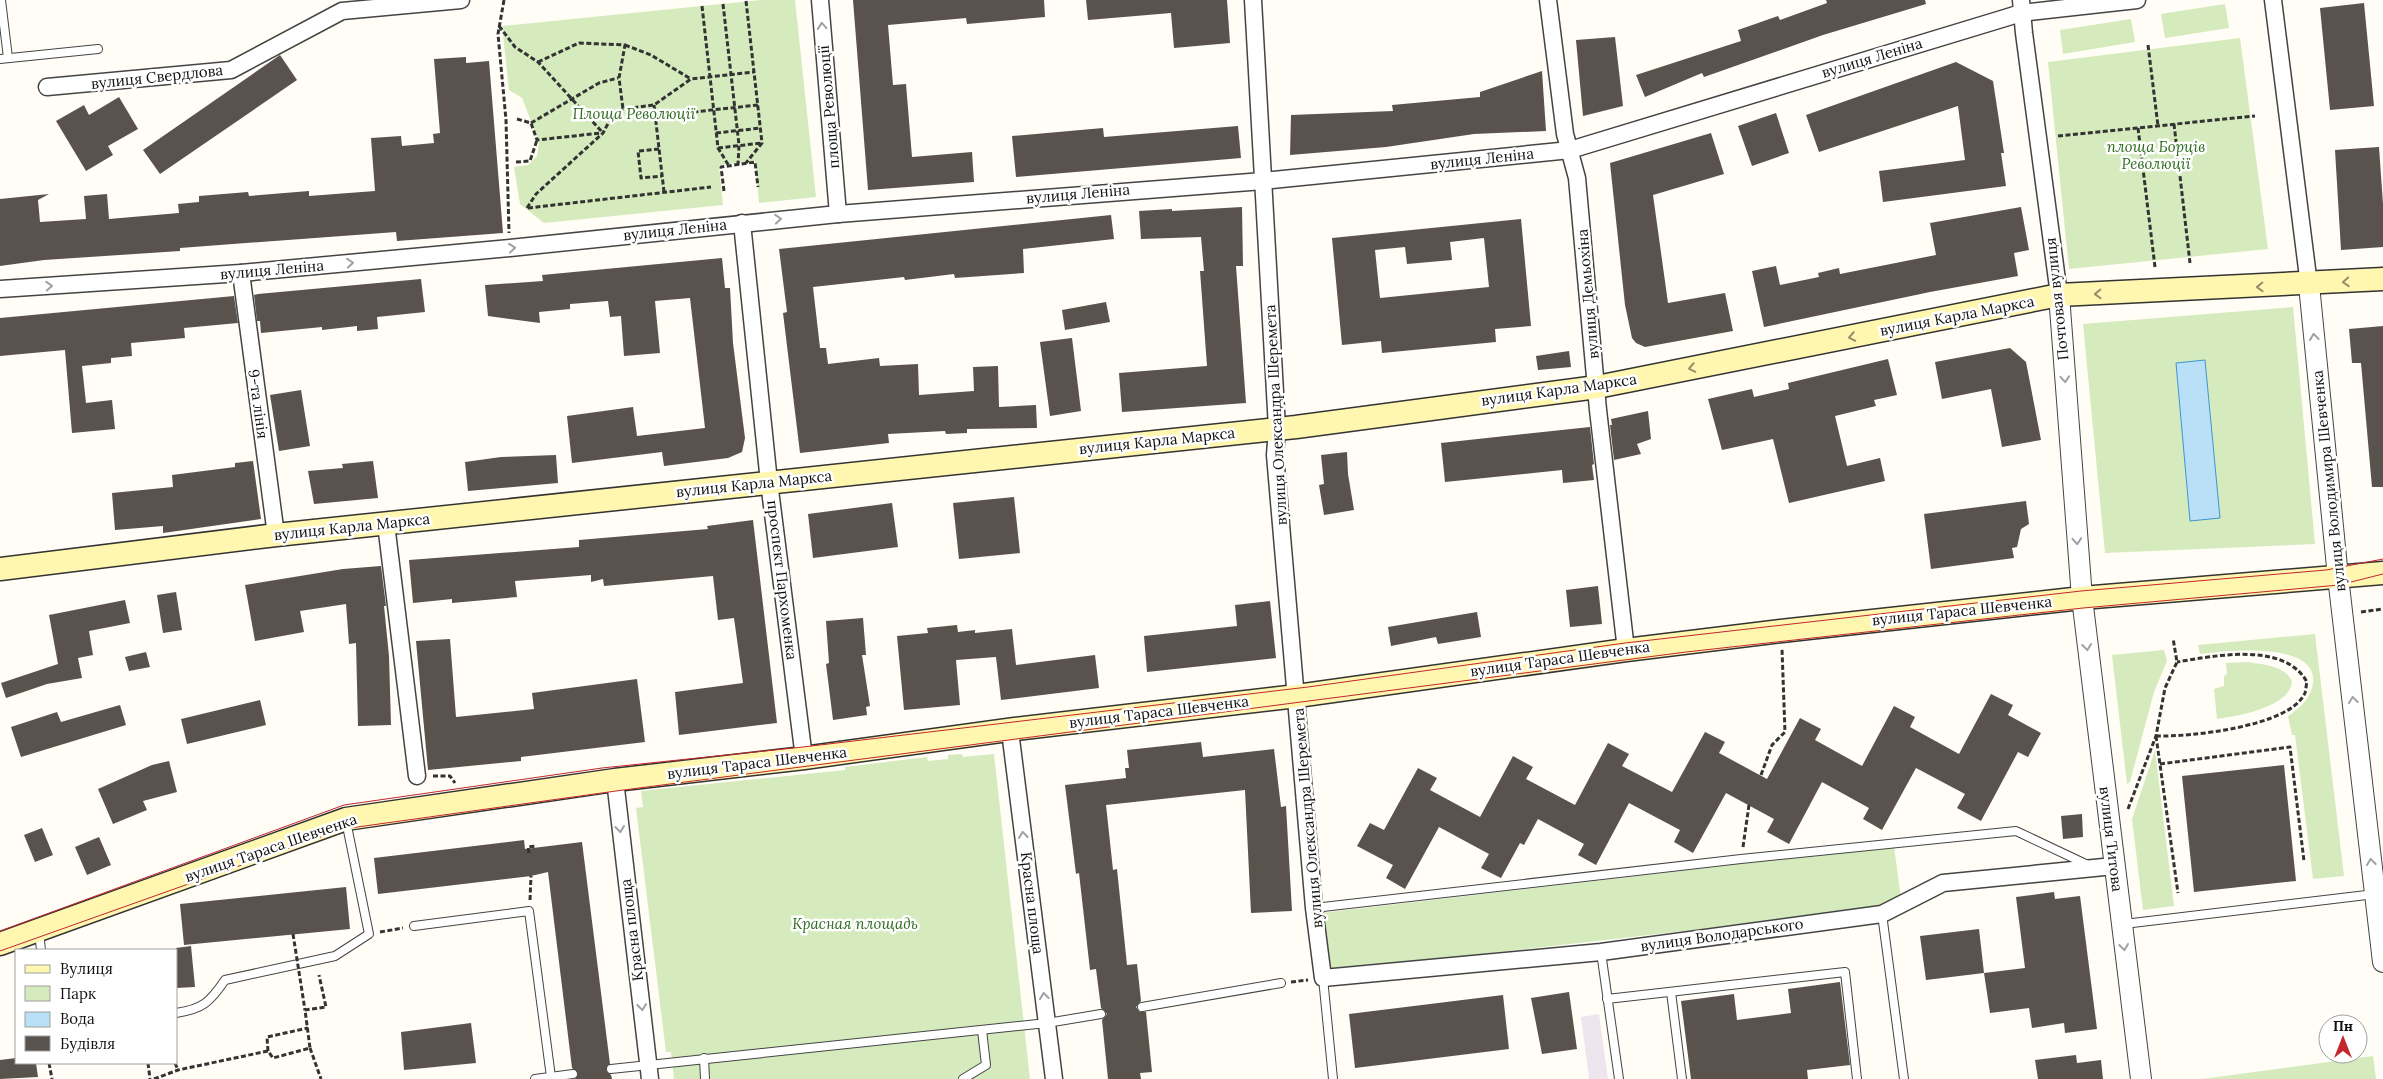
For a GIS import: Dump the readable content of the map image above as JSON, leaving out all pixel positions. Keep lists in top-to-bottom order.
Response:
{
  "streets": {
    "main road": ["вулиця Карла Маркса", "вулиця Тараса Шевченка"],
    "street": [
      "вулиця Леніна",
      "вулиця Свердлова",
      "площа Революції",
      "вулиця Демьохіна",
      "Почтовая вулиця",
      "9-та лінія",
      "вулиця Олександра Шеремета",
      "вулиця Володимира Шевченка",
      "проспект Пархоменка",
      "вулиця Титова",
      "Красна площа",
      "вулиця Володарського"
    ]
  },
  "crossings": [
    ["вулиця Леніна", "площа Революції"],
    ["вулиця Леніна", "вулиця Демьохіна"],
    ["вулиця Леніна", "Почтовая вулиця"],
    ["вулиця Леніна", "9-та лінія"],
    ["вулиця Леніна", "вулиця Олександра Шеремета"],
    ["вулиця Леніна", "проспект Пархоменка"],
    ["вулиця Демьохіна", "вулиця Карла Маркса"],
    ["вулиця Демьохіна", "вулиця Тараса Шевченка"],
    ["Почтовая вулиця", "вулиця Карла Маркса"],
    ["Почтовая вулиця", "вулиця Тараса Шевченка"],
    ["Почтовая вулиця", "вулиця Титова"],
    ["вулиця Карла Маркса", "9-та лінія"],
    ["вулиця Карла Маркса", "вулиця Олександра Шеремета"],
    ["вулиця Карла Маркса", "вулиця Володимира Шевченка"],
    ["вулиця Карла Маркса", "проспект Пархоменка"],
    ["вулиця Олександра Шеремета", "вулиця Тараса Шевченка"],
    ["вулиця Олександра Шеремета", "вулиця Володарського"],
    ["вулиця Володимира Шевченка", "вулиця Тараса Шевченка"],
    ["проспект Пархоменка", "вулиця Тараса Шевченка"],
    ["вулиця Тараса Шевченка", "вулиця Титова"],
    ["вулиця Тараса Шевченка", "Красна площа"],
    ["вулиця Титова", "вулиця Володарського"]
  ],
  "one_way": [
    "вулиця Леніна",
    "площа Революції",
    "Почтовая вулиця",
    "вулиця Володимира Шевченка",
    "вулиця Титова"
  ],
  "parks": ["Площа Революції", "площа Борців Революції", "Красная площадь"],
  "legend": [
    "Вулиця",
    "Парк",
    "Вода",
    "Будівля"
  ],
  "north": "top"
}
